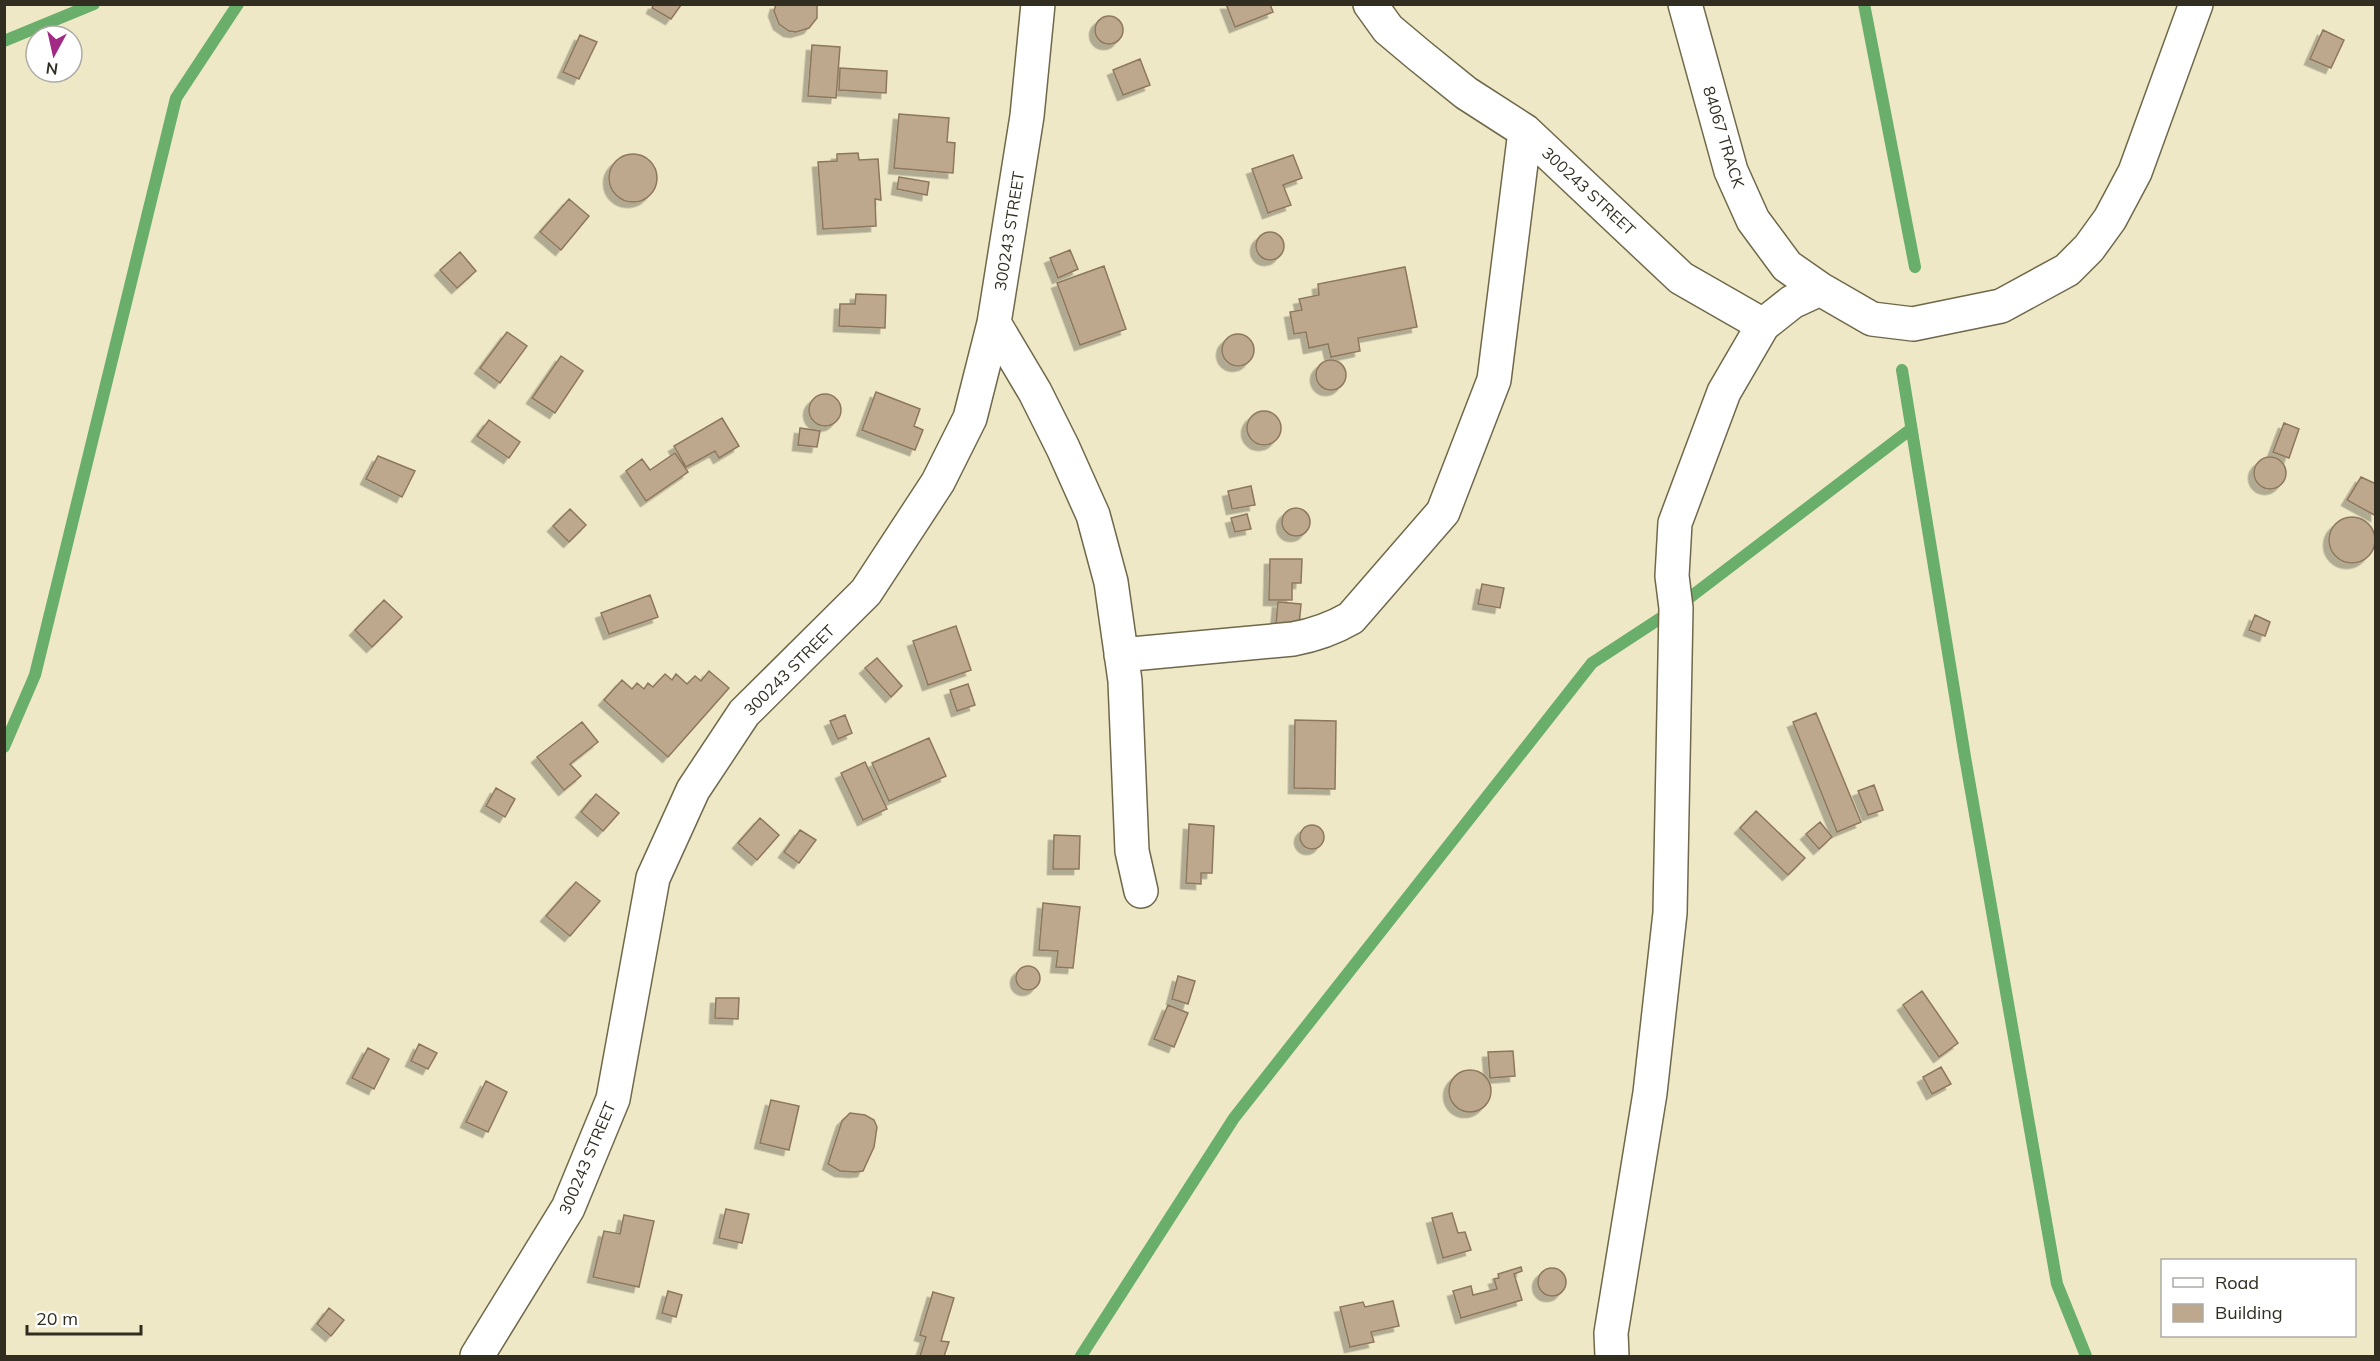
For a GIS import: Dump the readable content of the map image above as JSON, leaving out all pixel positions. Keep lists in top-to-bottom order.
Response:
{
  "streets": {
    "street": ["84067 TRACK", "300243 STREET"]
  },
  "legend": ["Road", "Building"],
  "scale_bar": "20 m",
  "north": "bottom"
}
